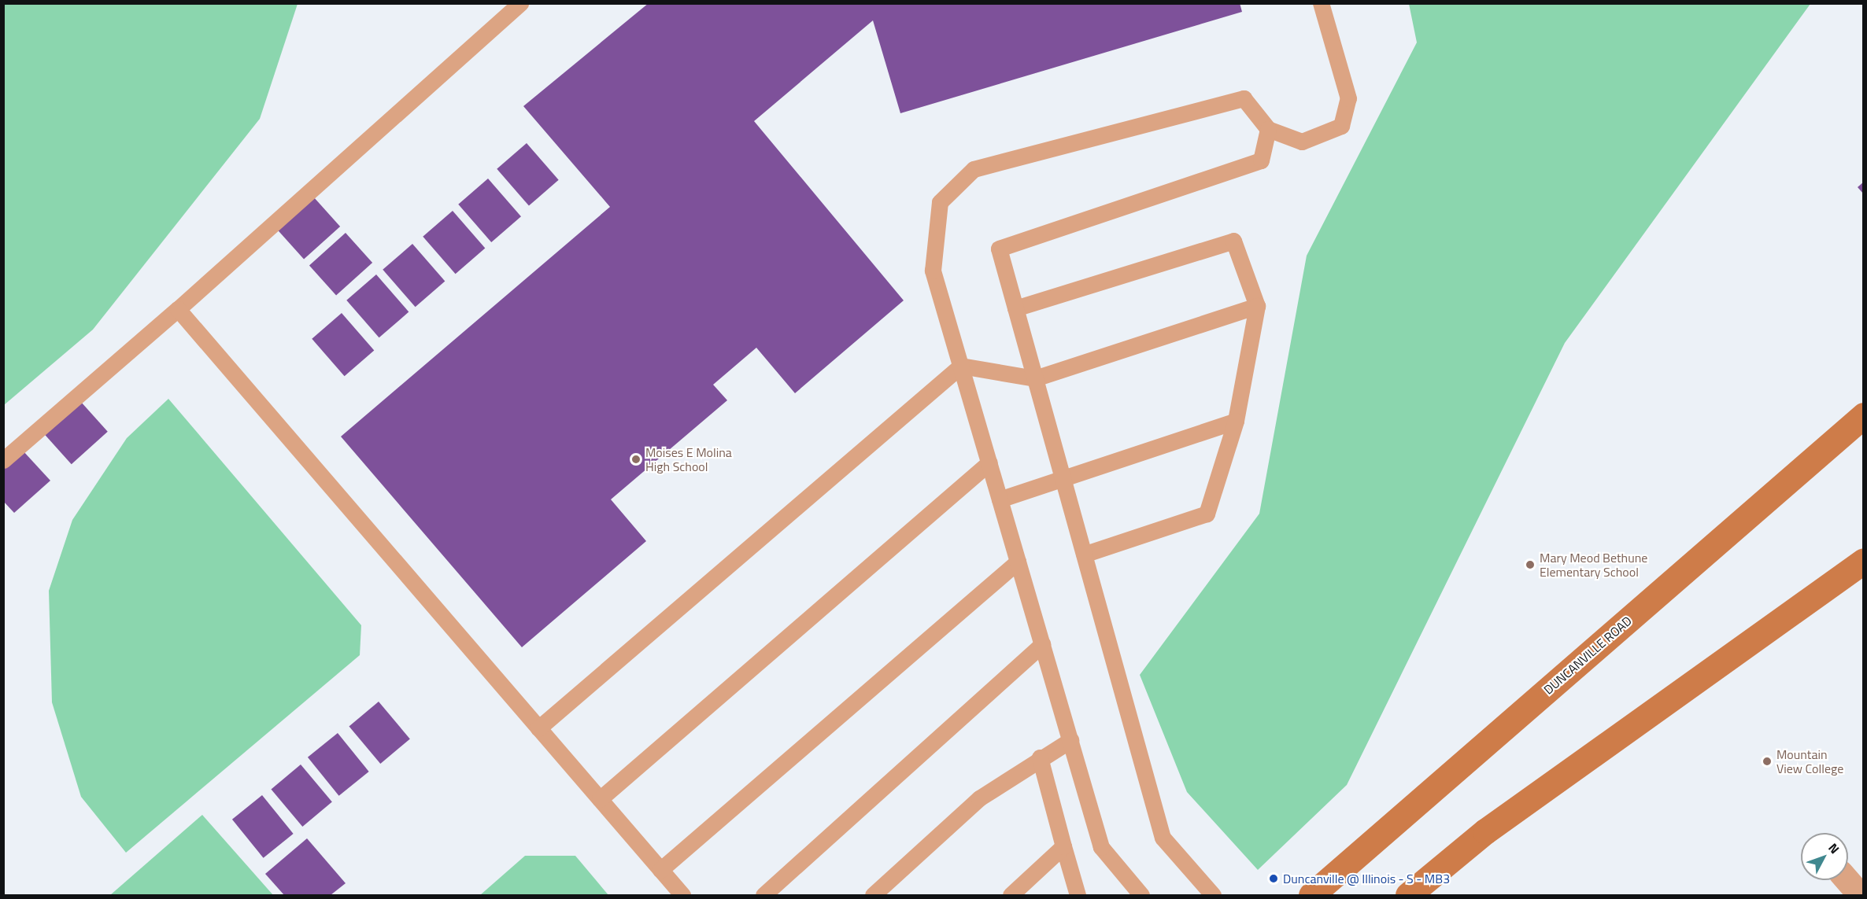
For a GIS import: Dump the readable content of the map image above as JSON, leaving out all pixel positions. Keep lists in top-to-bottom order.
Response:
{
  "streets": {
    "main road": ["DUNCANVILLE ROAD"]
  },
  "places": [
    "Moises E Molina High School",
    "Mary Meod Bethune Elementary School",
    "Mountain View College",
    "Duncanville @ Illinois - S - MB3"
  ],
  "north": "top right"
}
